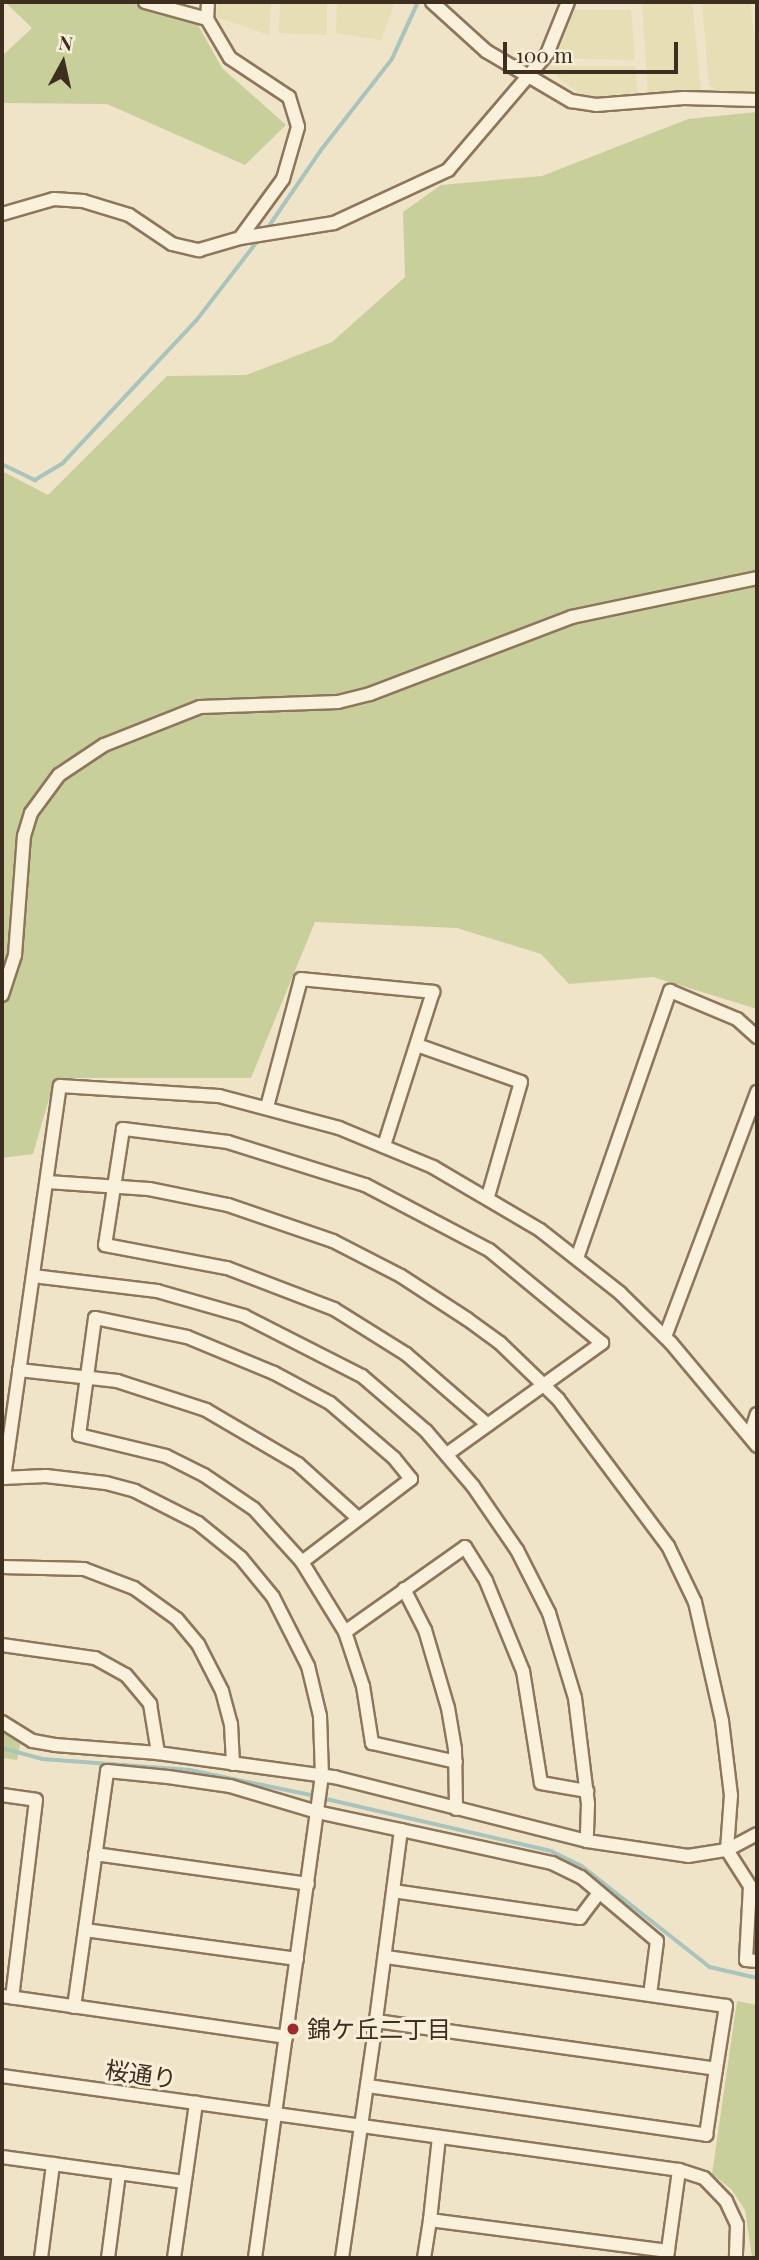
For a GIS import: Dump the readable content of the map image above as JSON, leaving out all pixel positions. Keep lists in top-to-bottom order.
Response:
{
  "streets": {
    "street": ["桜通り"]
  },
  "places": ["錦ケ丘二丁目"],
  "scale_bar": "100 m",
  "north": "top"
}
